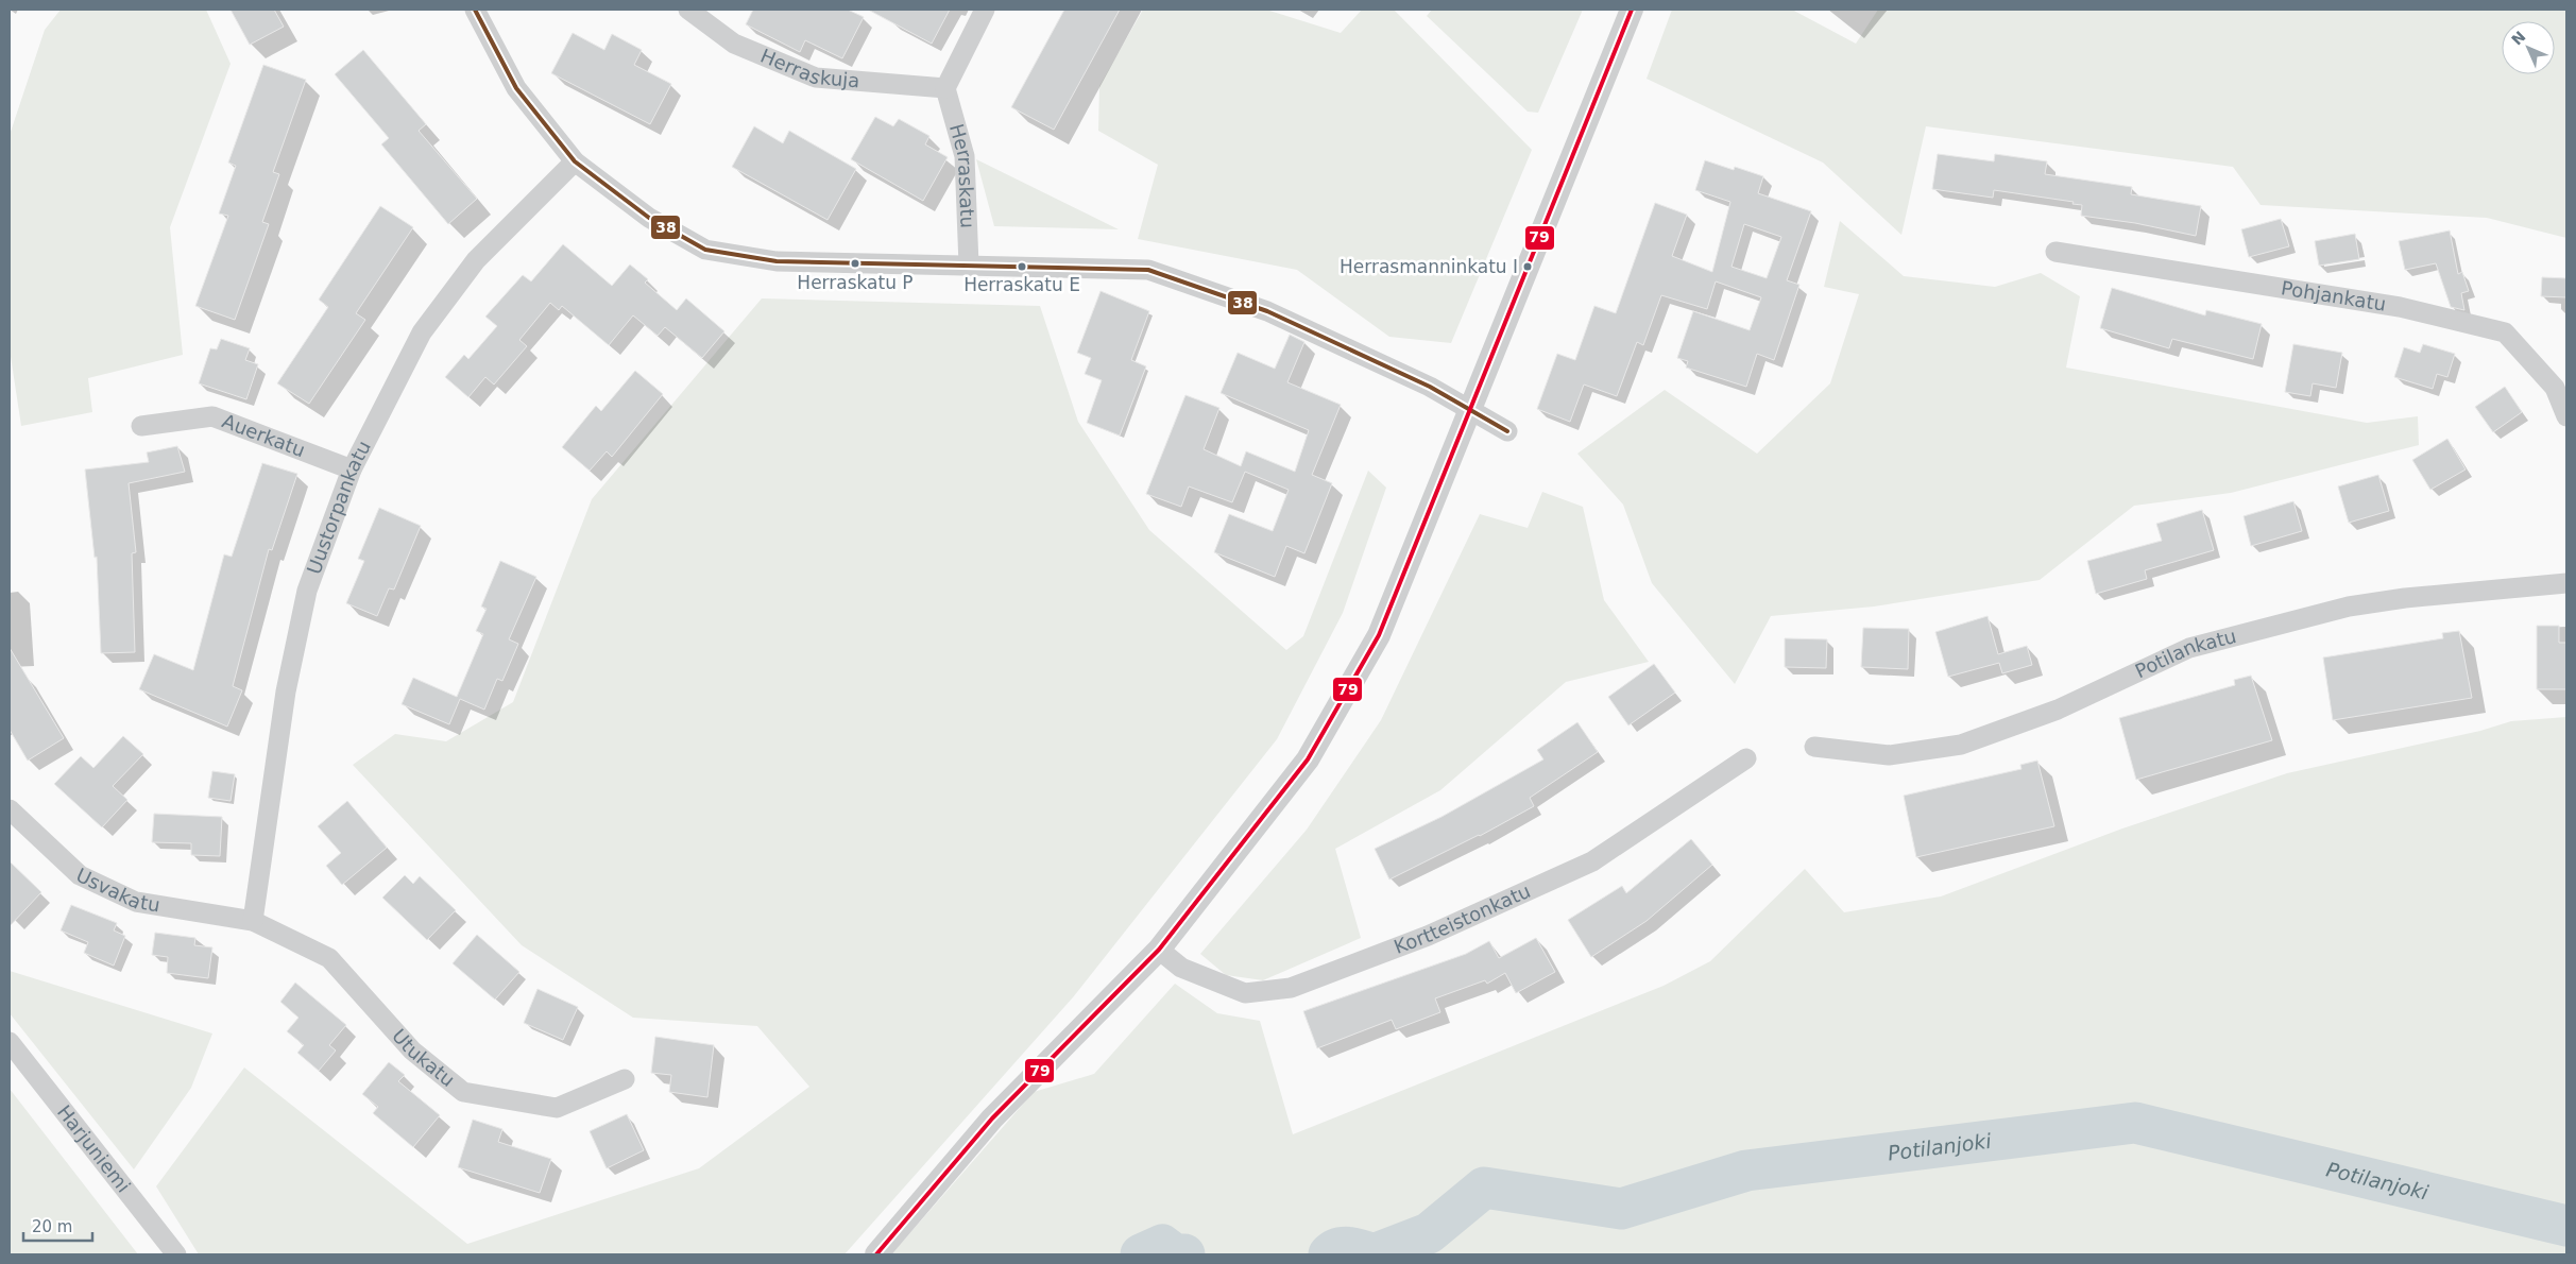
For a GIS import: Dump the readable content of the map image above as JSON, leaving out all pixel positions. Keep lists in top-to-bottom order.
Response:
{
  "streets": {
    "street": [
      "Herraskuja",
      "Herraskatu",
      "Pohjankatu",
      "Auerkatu",
      "Uustorpankatu",
      "Potilankatu",
      "Usvakatu",
      "Kortteistonkatu",
      "Utukatu",
      "Harjuniemi"
    ]
  },
  "crossings": [
    ["Herraskuja", "Herraskatu"],
    ["Auerkatu", "Uustorpankatu"],
    ["Uustorpankatu", "Usvakatu"],
    ["Uustorpankatu", "Utukatu"],
    ["Usvakatu", "Utukatu"]
  ],
  "water": ["Potilanjoki"],
  "places": ["Herraskatu P", "Herraskatu E", "Herrasmanninkatu I"],
  "lines": ["transit line 38", "transit line 79"],
  "scale_bar": "20 m",
  "north": "top left"
}
